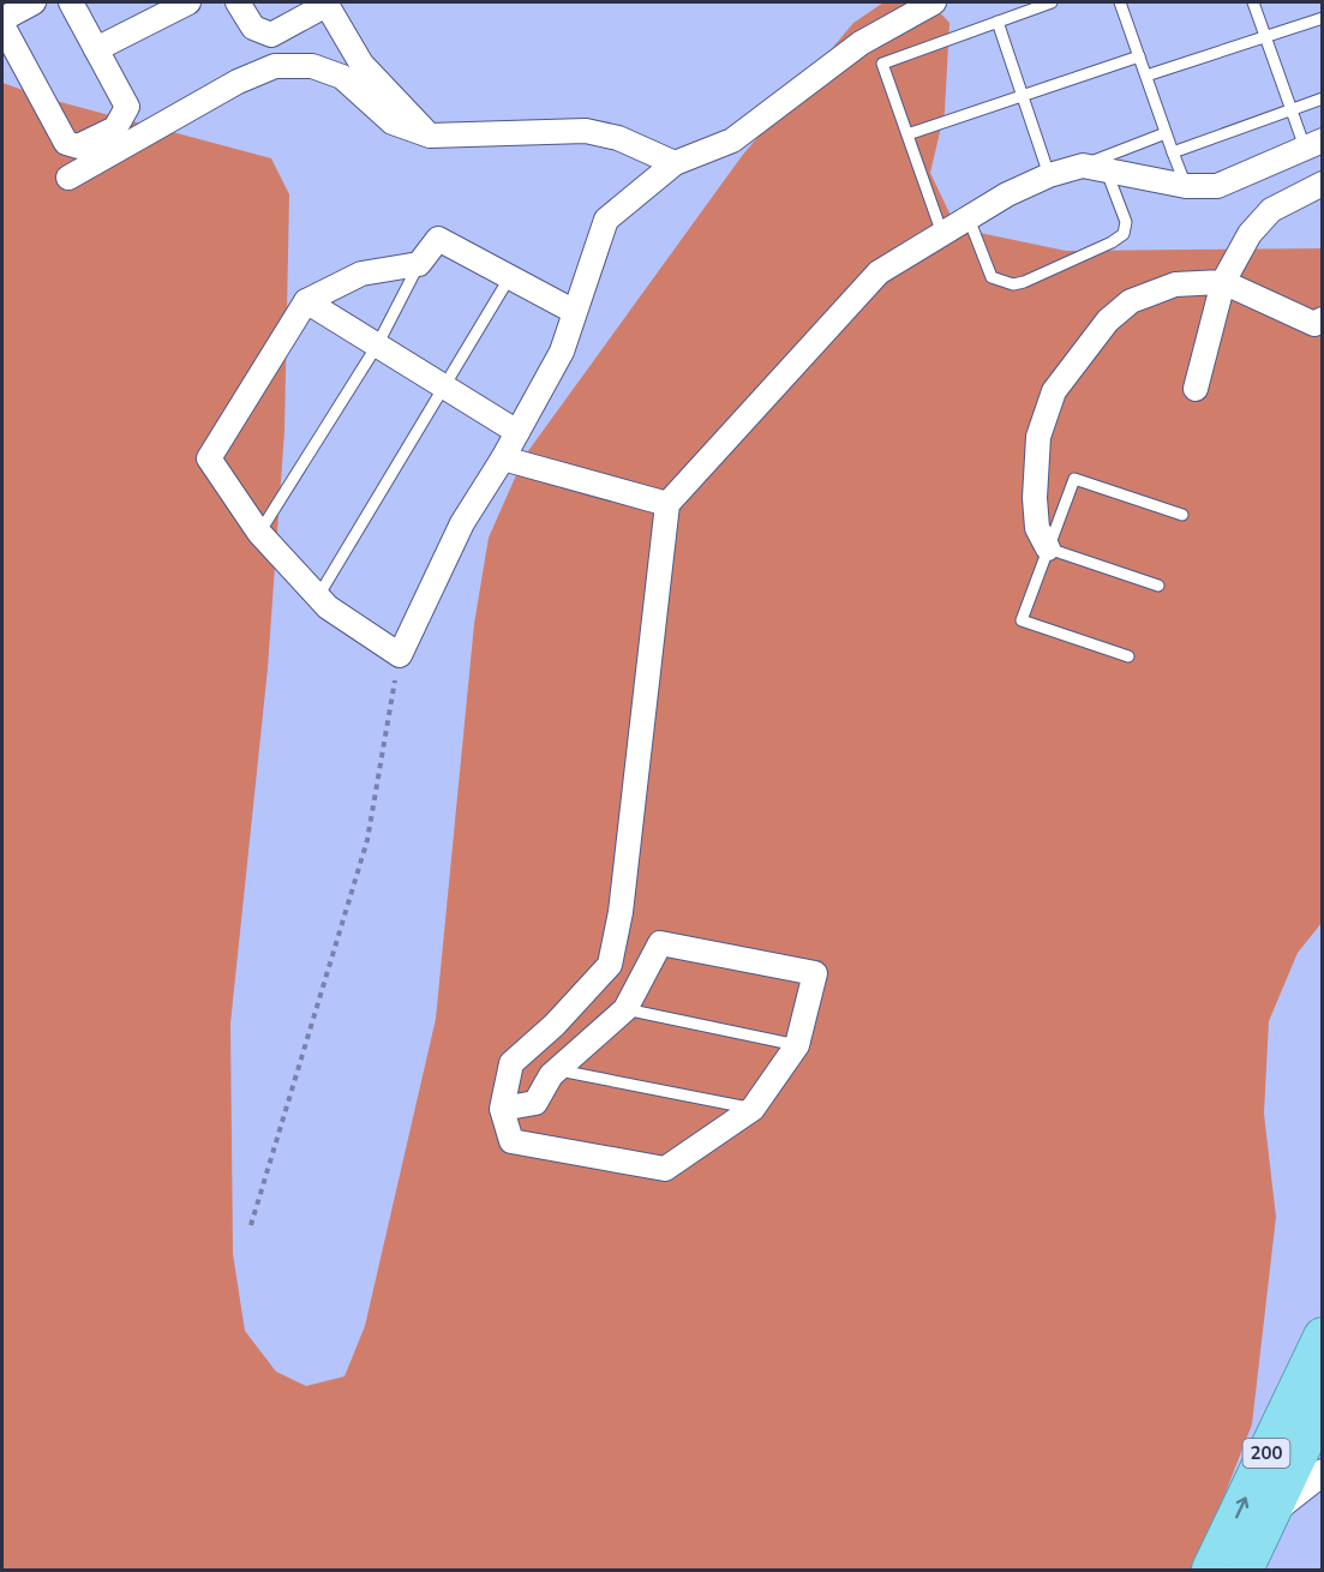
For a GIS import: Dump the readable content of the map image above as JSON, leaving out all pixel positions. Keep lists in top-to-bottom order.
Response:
{
  "streets": {
    "highway": ["200"]
  }
}
